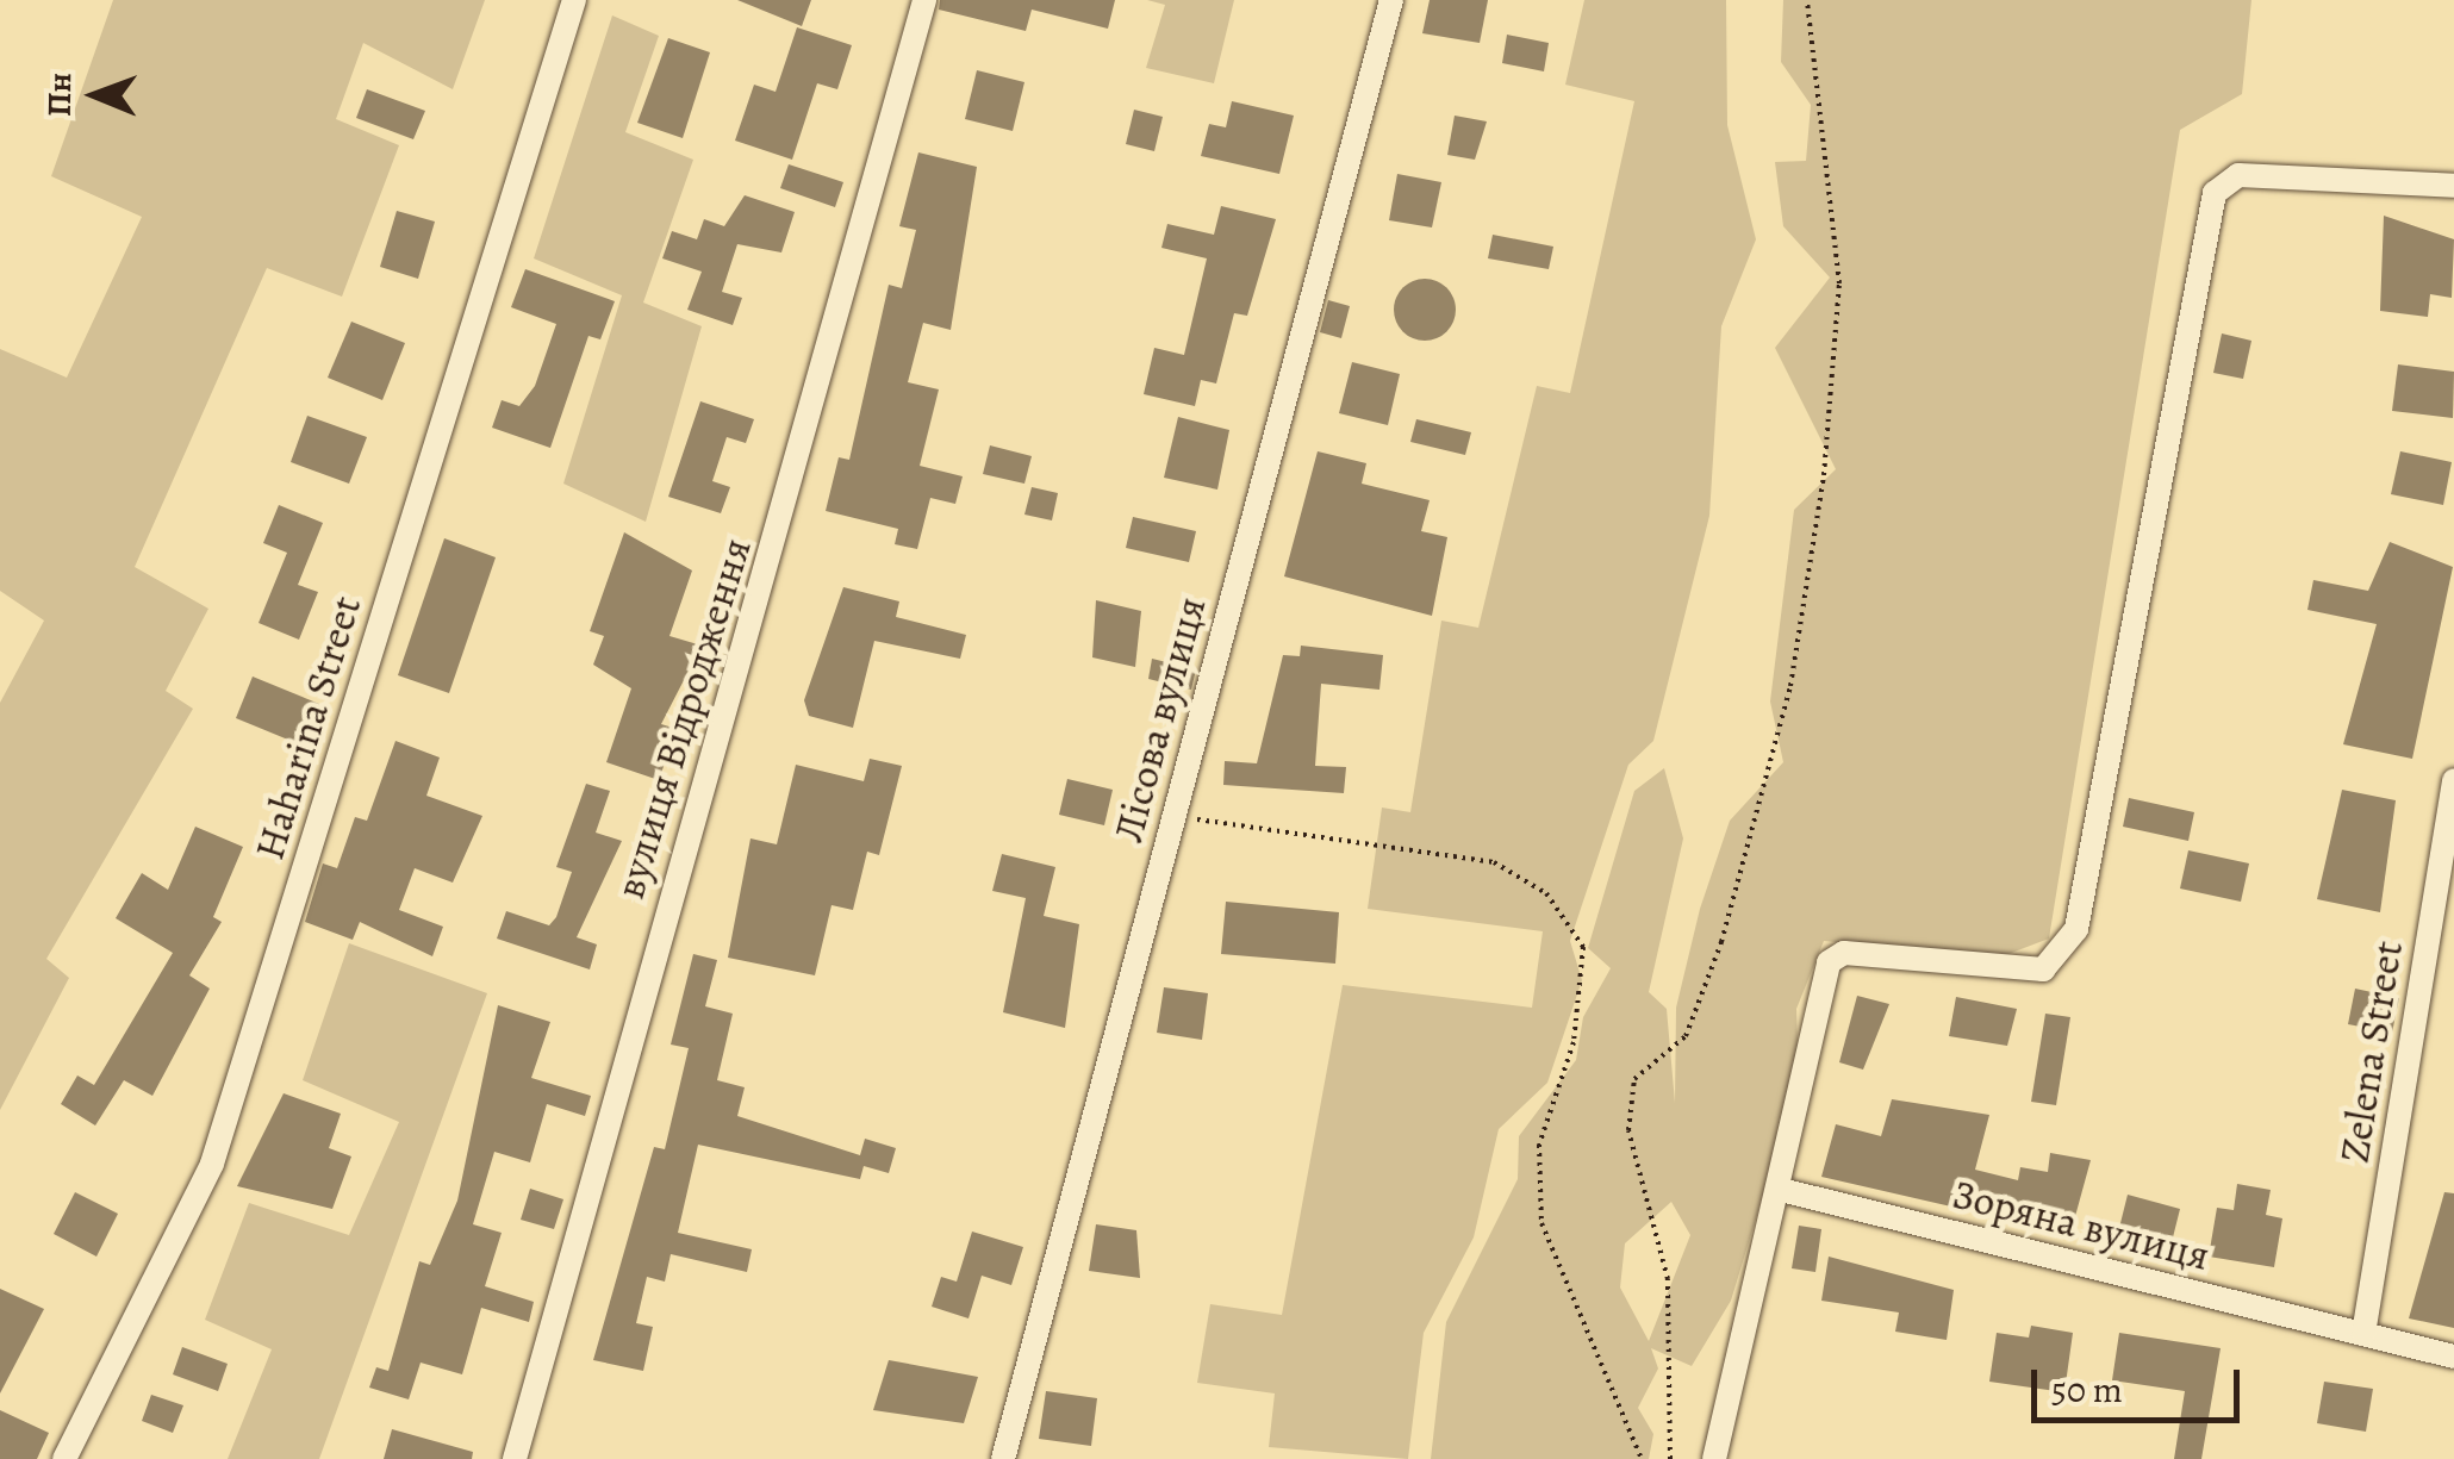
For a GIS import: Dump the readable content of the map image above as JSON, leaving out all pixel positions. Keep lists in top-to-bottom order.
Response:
{
  "streets": {
    "street": [
      "вулиця Відродження",
      "Лісова вулиця",
      "Haharina Street",
      "Zelena Street",
      "Зоряна вулиця"
    ]
  },
  "crossings": [
    ["Zelena Street", "Зоряна вулиця"]
  ],
  "scale_bar": "50 m",
  "north": "left"
}
